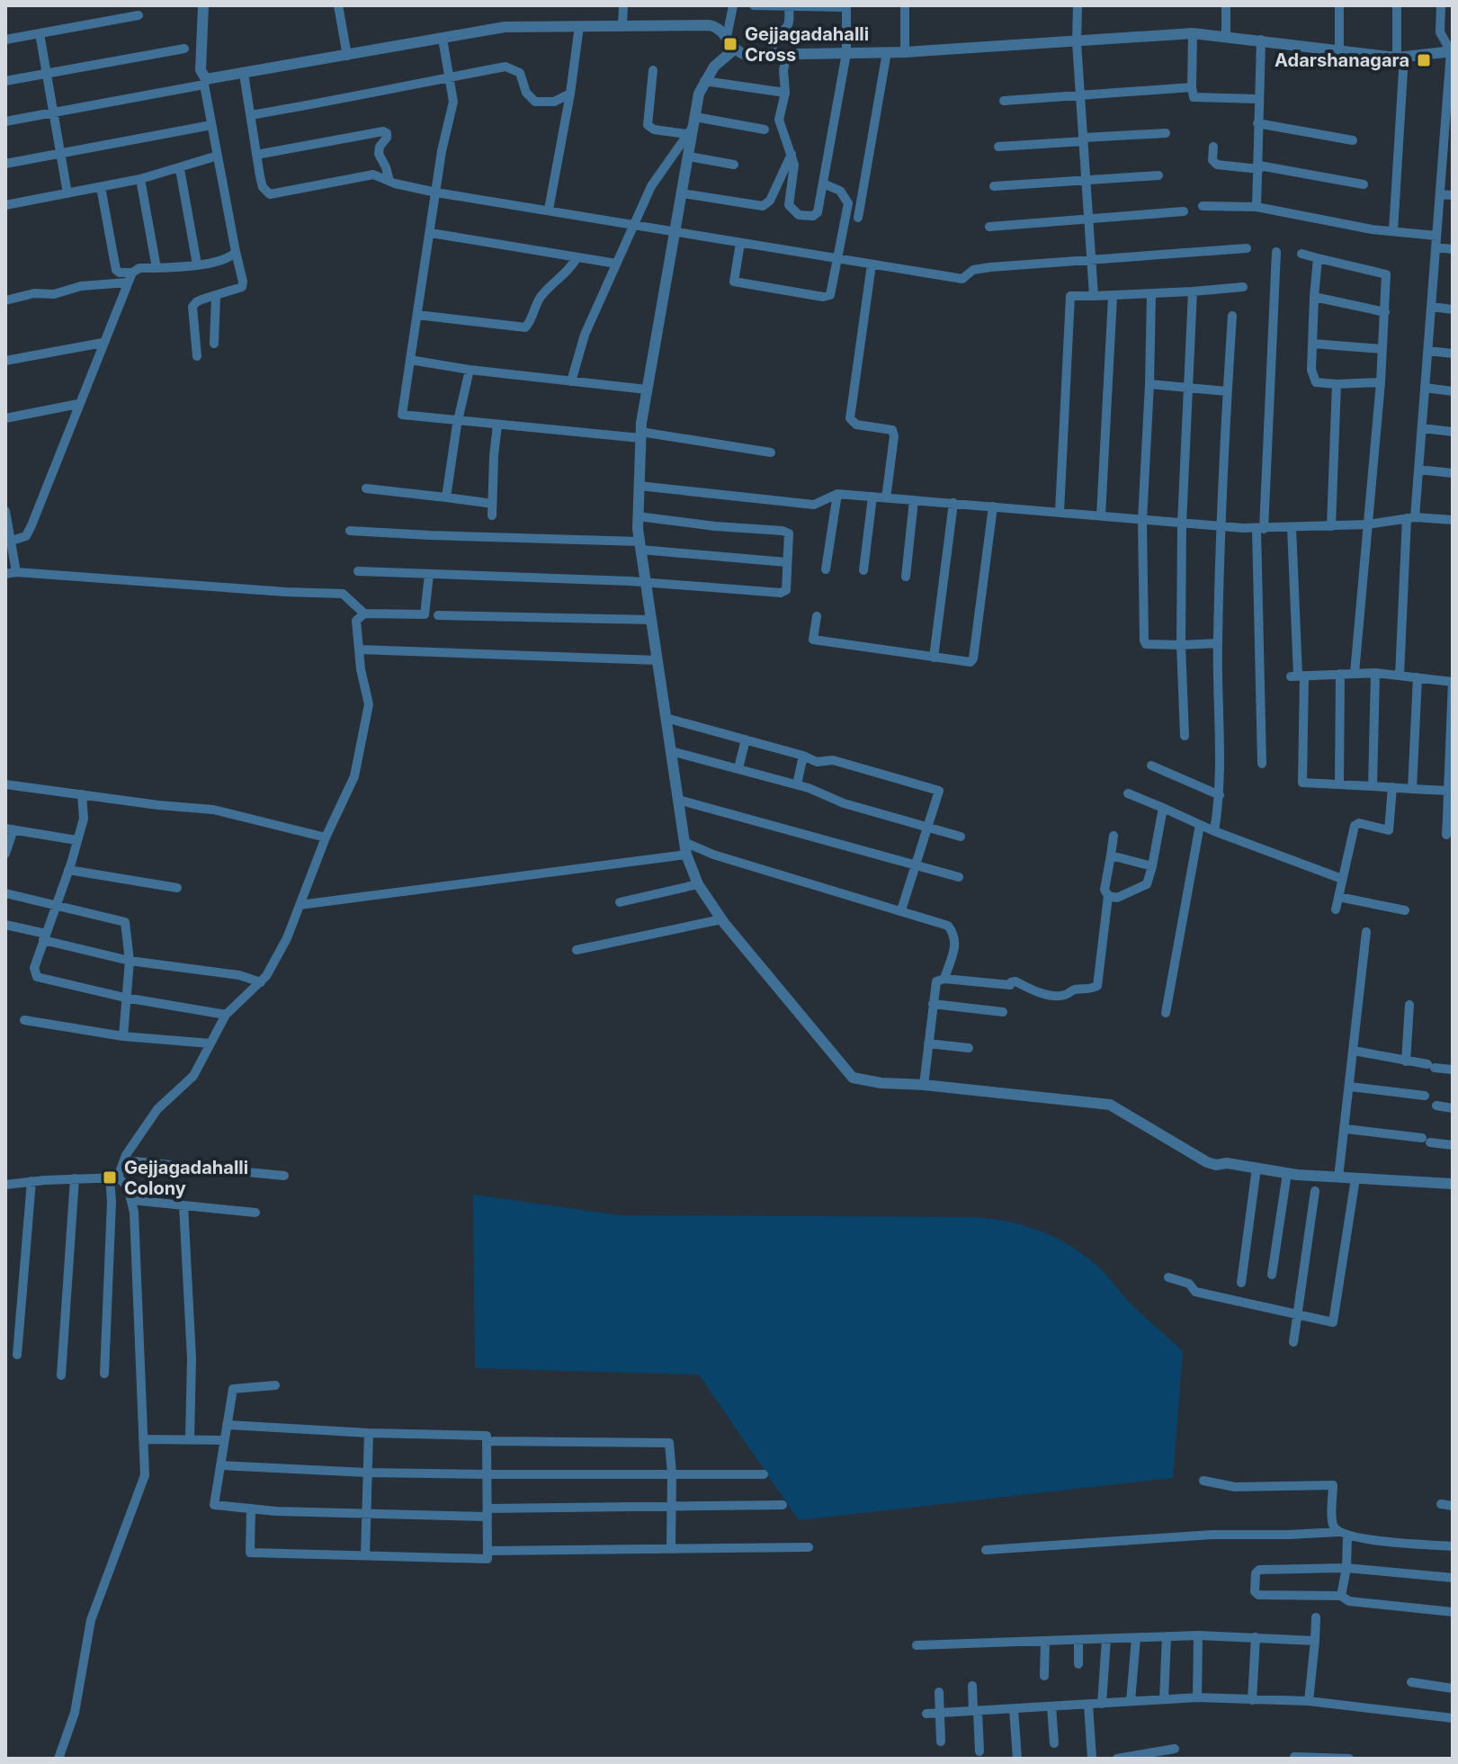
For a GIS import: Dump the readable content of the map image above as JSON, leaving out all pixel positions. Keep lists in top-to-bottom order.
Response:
{
  "places": {
    "transit": ["Gejjagadahalli Cross", "Adarshanagara", "Gejjagadahalli Colony"]
  }
}
